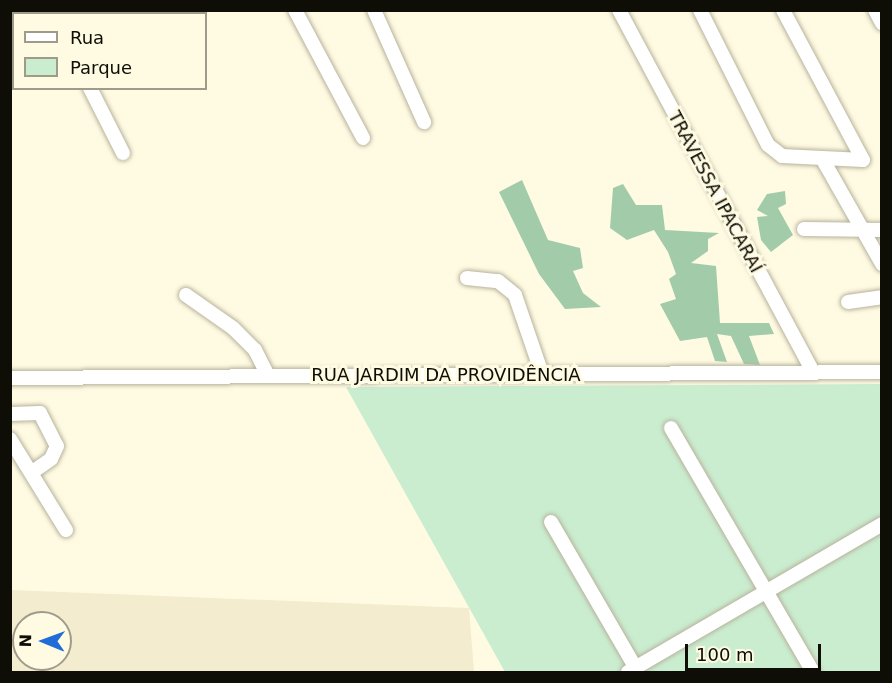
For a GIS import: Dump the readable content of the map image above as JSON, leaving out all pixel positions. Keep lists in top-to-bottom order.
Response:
{
  "streets": {
    "street": ["TRAVESSA IPACARAÍ", "RUA JARDIM DA PROVIDÊNCIA"]
  },
  "crossings": [
    ["TRAVESSA IPACARAÍ", "RUA JARDIM DA PROVIDÊNCIA"]
  ],
  "legend": ["Rua", "Parque"],
  "scale_bar": "100 m",
  "north": "left"
}
